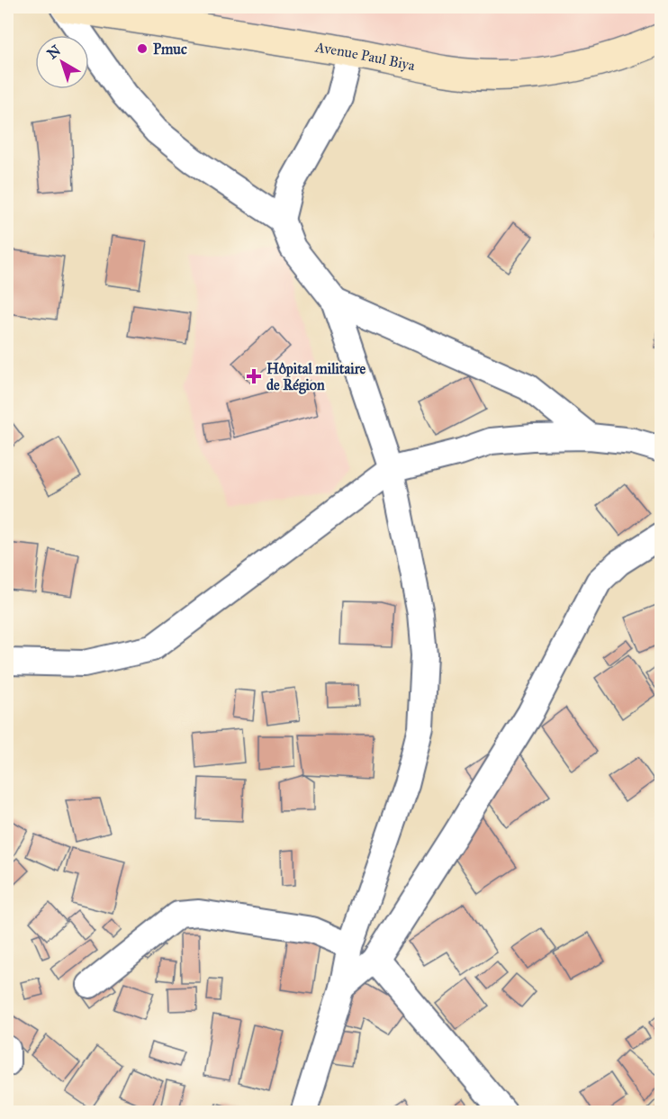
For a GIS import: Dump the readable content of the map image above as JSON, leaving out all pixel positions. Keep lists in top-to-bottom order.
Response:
{
  "streets": {
    "main road": ["Avenue Paul Biya"]
  },
  "places": {
    "other": ["Pmuc"],
    "health": ["Hôpital militaire de Région"]
  },
  "north": "top left"
}
